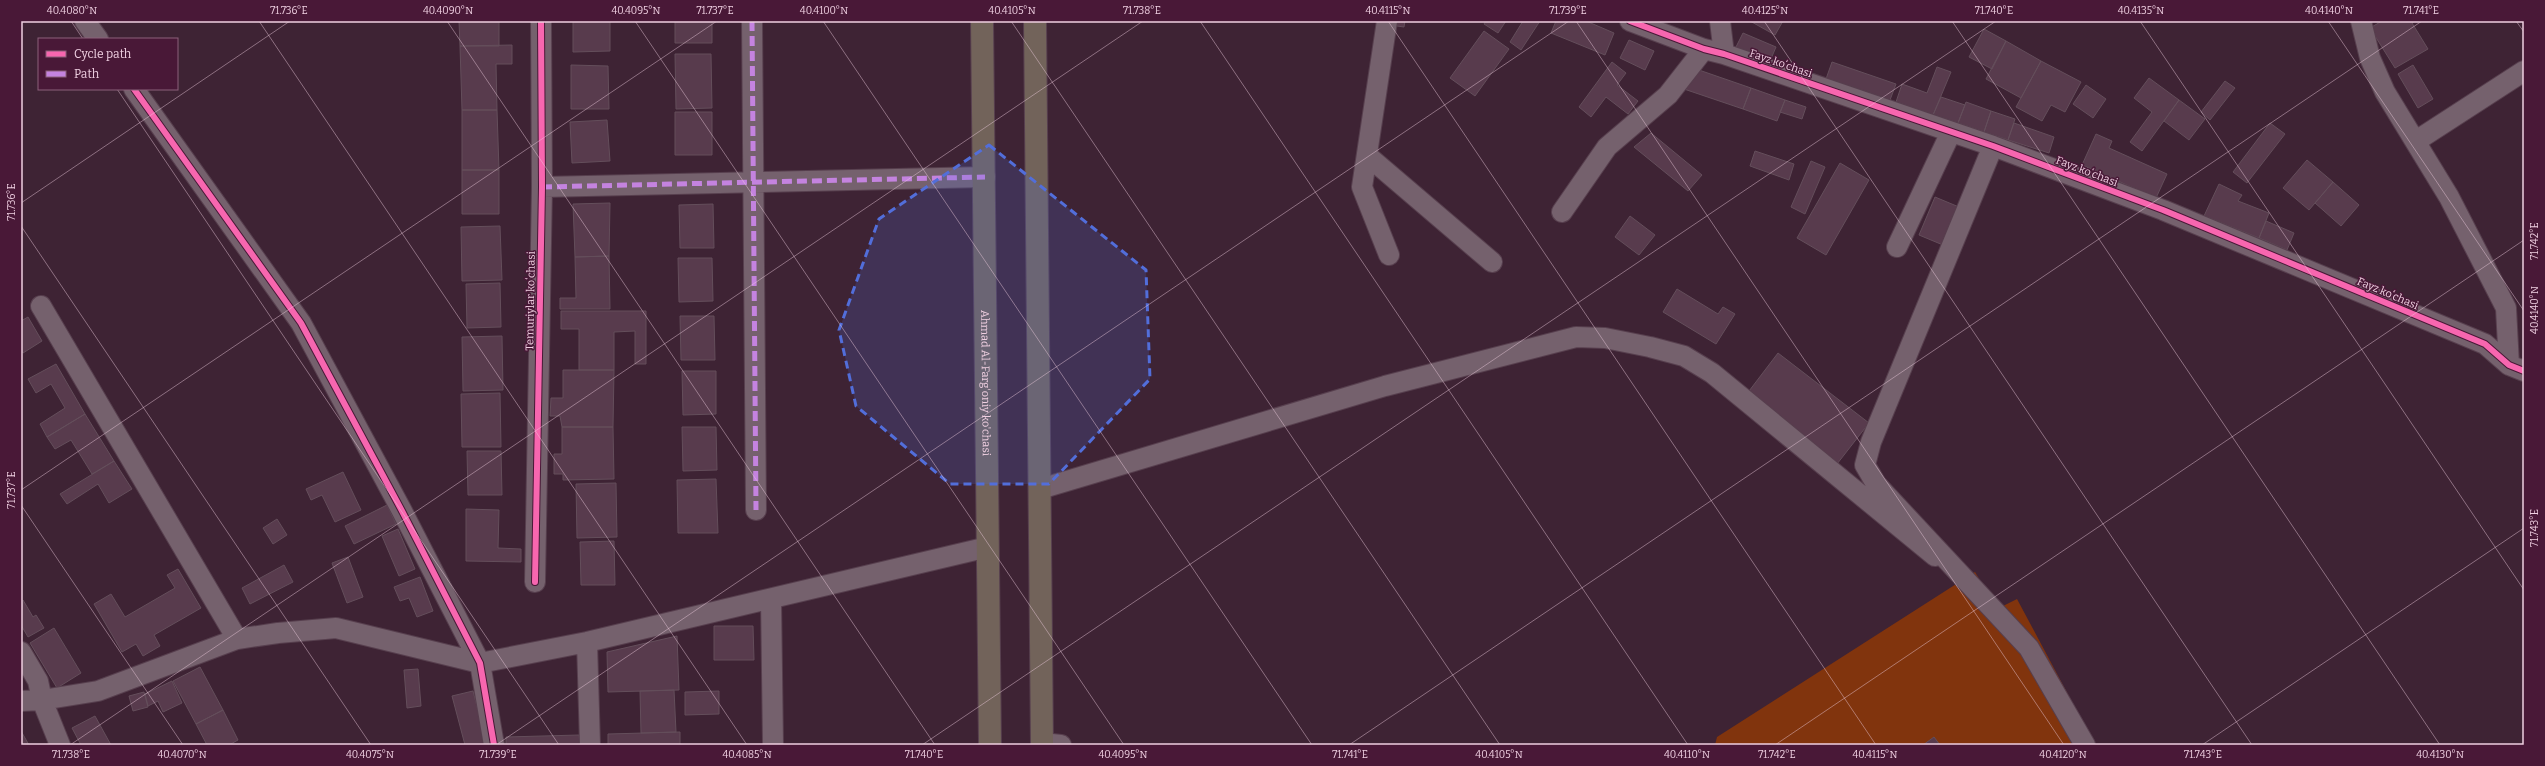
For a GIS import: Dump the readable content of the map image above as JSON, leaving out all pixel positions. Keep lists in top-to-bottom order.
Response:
{
  "streets": {
    "highway": ["Ahmad Al-Farg'oniy ko'chasi"],
    "street": ["Fayz koʻchasi", "Temuriylar koʻchasi"]
  },
  "legend": ["Cycle path", "Path"],
  "coordinates": [
    "40.4080°N",
    "71.736°E",
    "40.4090°N",
    "40.4095°N",
    "71.737°E",
    "40.4100°N",
    "40.4105°N",
    "71.738°E",
    "40.4115°N",
    "71.739°E",
    "40.4125°N",
    "71.740°E",
    "40.4135°N",
    "40.4140°N",
    "71.741°E",
    "71.742°E",
    "71.743°E",
    "40.4070°N",
    "40.4075°N",
    "40.4085°N",
    "40.4110°N",
    "40.4120°N",
    "40.4130°N"
  ]
}
